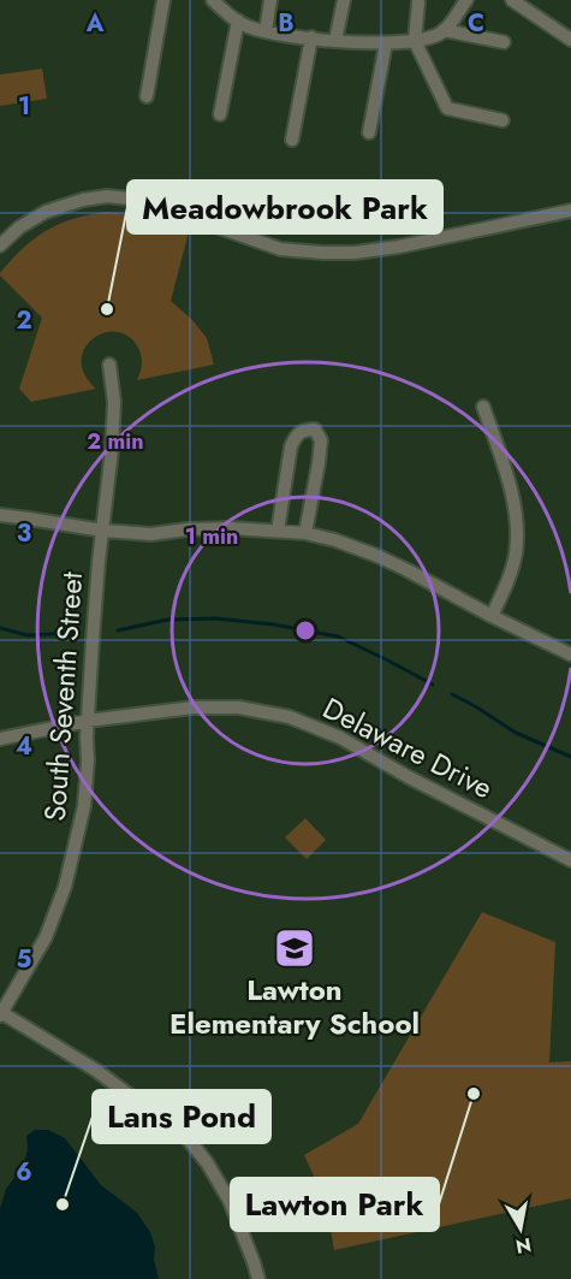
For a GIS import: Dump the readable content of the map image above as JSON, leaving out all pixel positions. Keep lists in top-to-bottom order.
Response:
{
  "streets": {
    "street": ["South Seventh Street", "Delaware Drive"]
  },
  "crossings": [
    ["South Seventh Street", "Delaware Drive"]
  ],
  "places": {
    "other": ["Meadowbrook Park", "Lawton Park", "Lans Pond"],
    "school or university": ["Lawton Elementary School"]
  },
  "north": "bottom",
  "grid": {
    "columns": ["A", "B", "C"],
    "rows": [
      "1",
      "2",
      "3",
      "4",
      "5",
      "6"
    ]
  },
  "rings": ["2 min", "1 min"]
}
